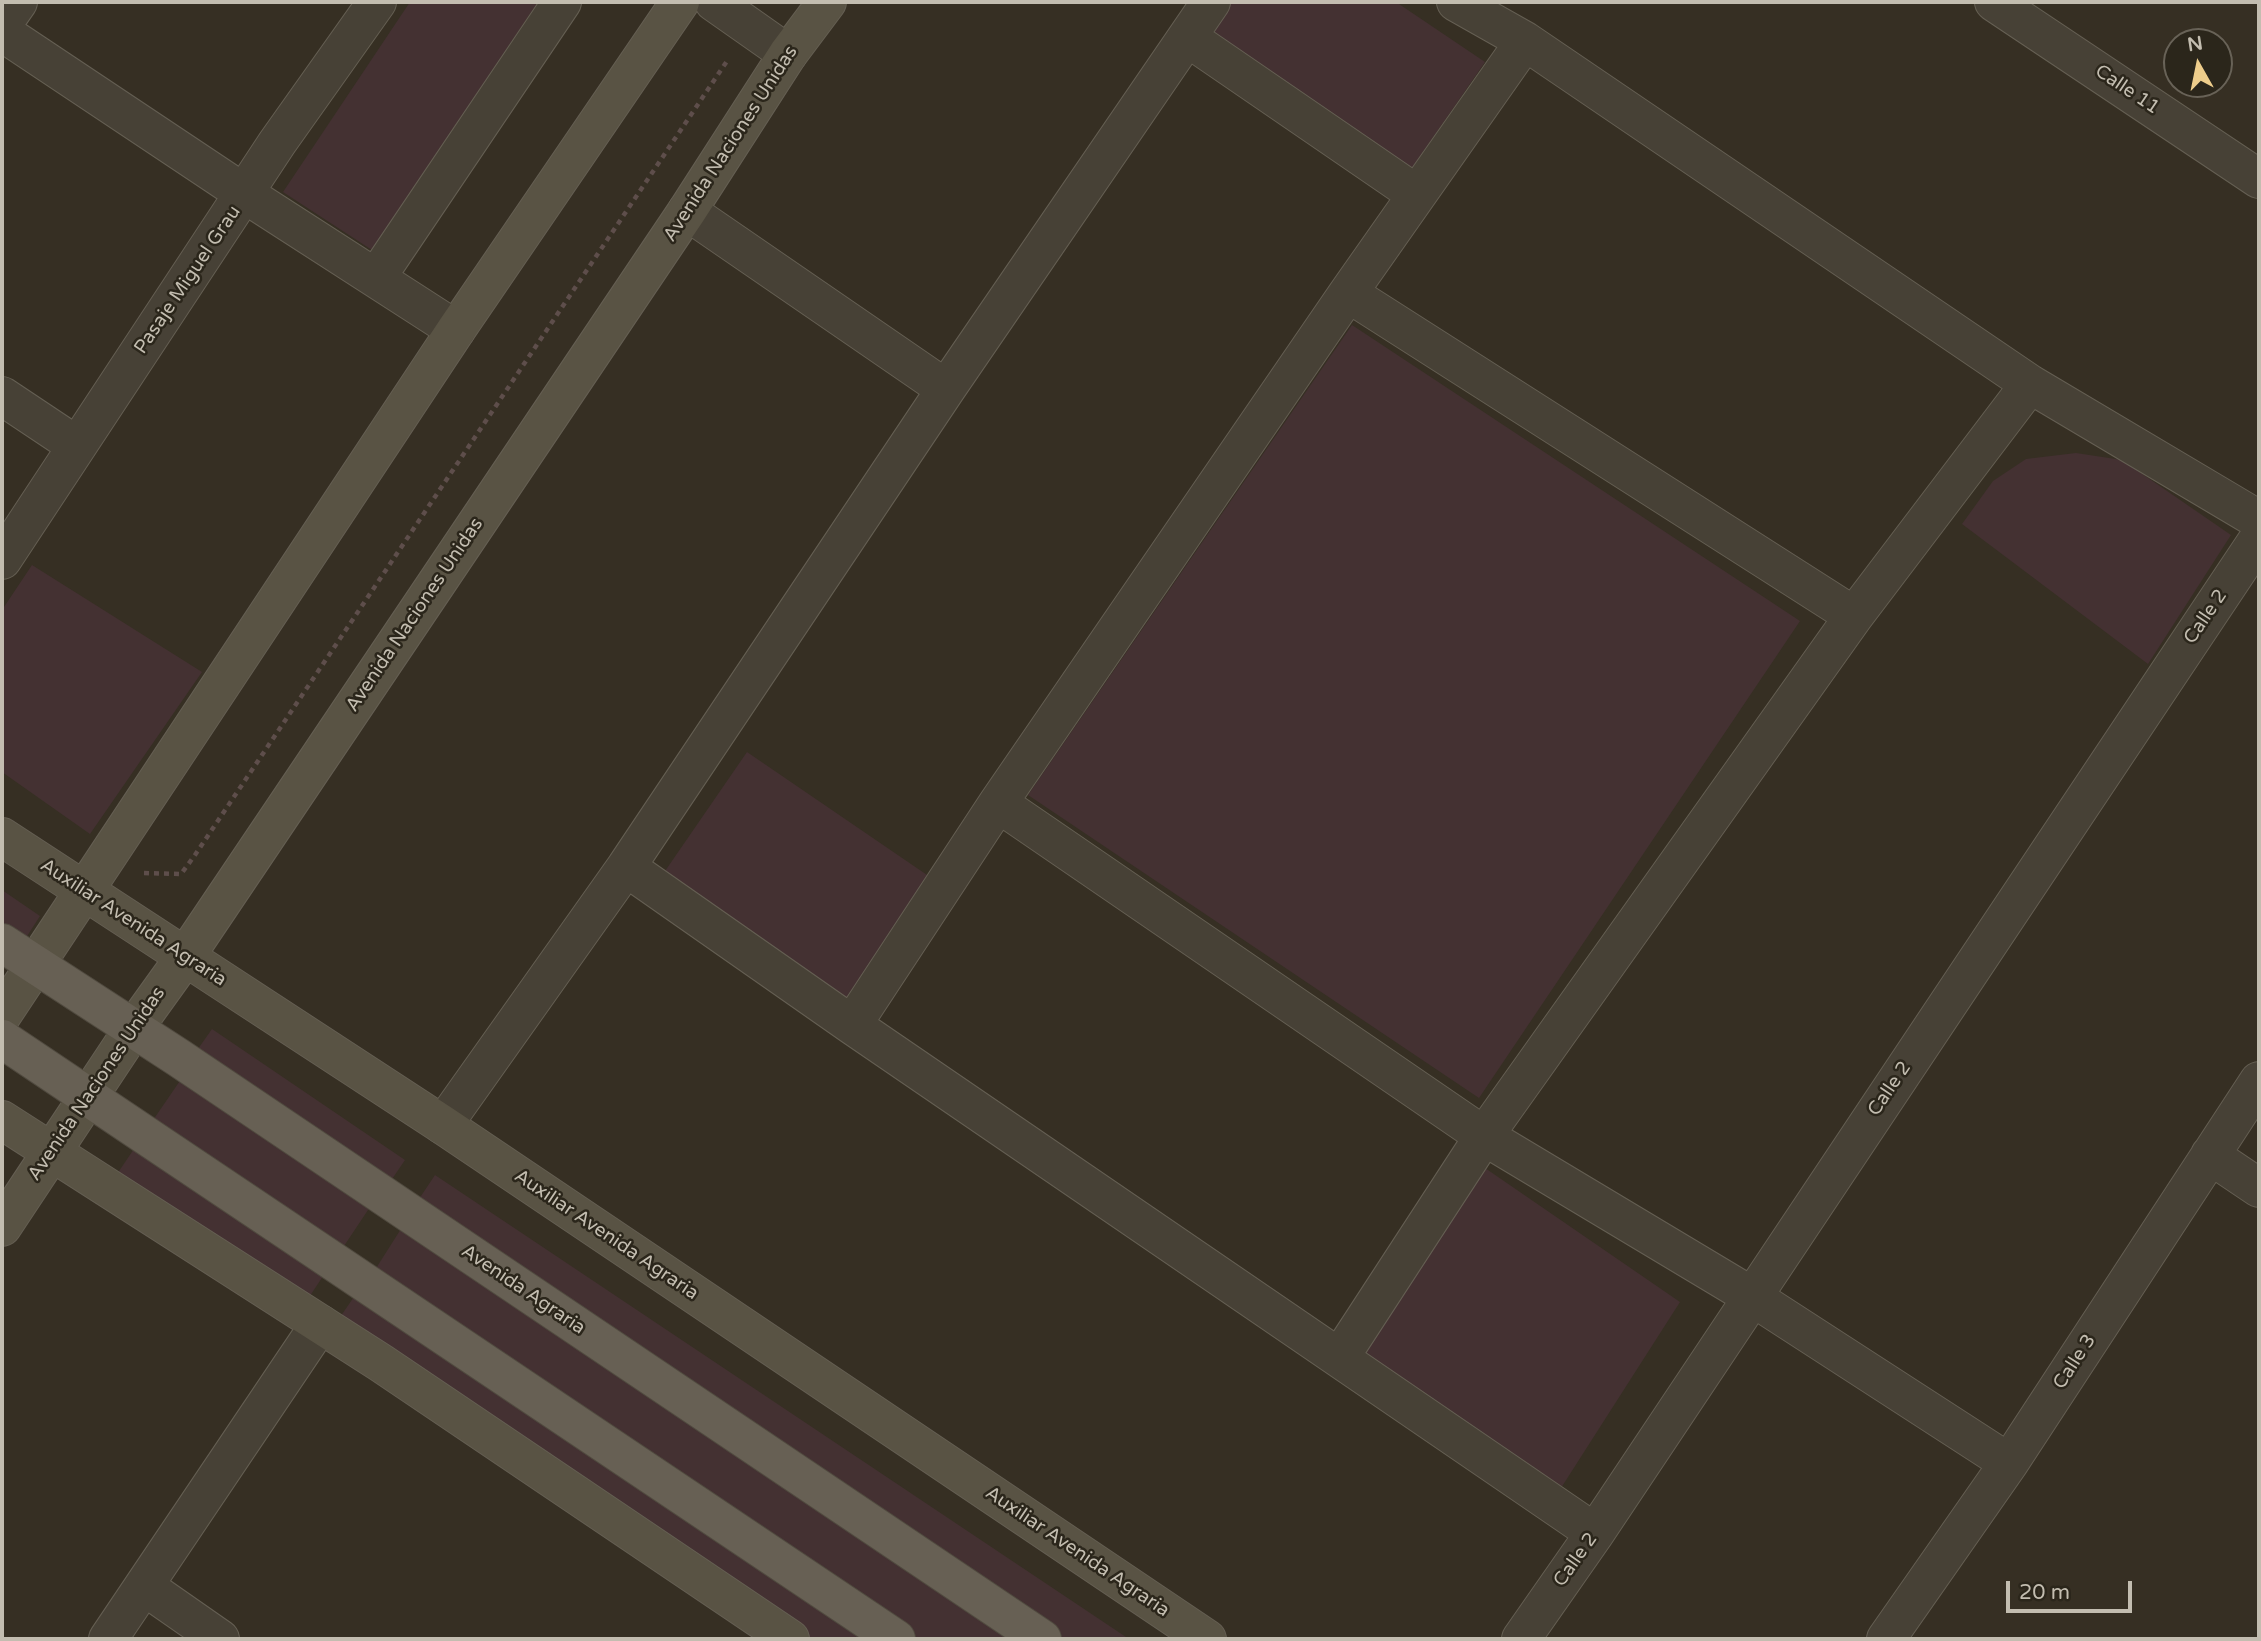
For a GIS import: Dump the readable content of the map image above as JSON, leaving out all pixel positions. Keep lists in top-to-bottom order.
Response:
{
  "streets": {
    "main road": ["Avenida Naciones Unidas", "Auxiliar Avenida Agraria", "Avenida Agraria"],
    "street": [
      "Calle 11",
      "Pasaje Miguel Grau",
      "Calle 2",
      "Calle 3"
    ]
  },
  "crossings": [
    ["Avenida Naciones Unidas", "Auxiliar Avenida Agraria"],
    ["Avenida Naciones Unidas", "Avenida Agraria"]
  ],
  "scale_bar": "20 m",
  "north": "top"
}
